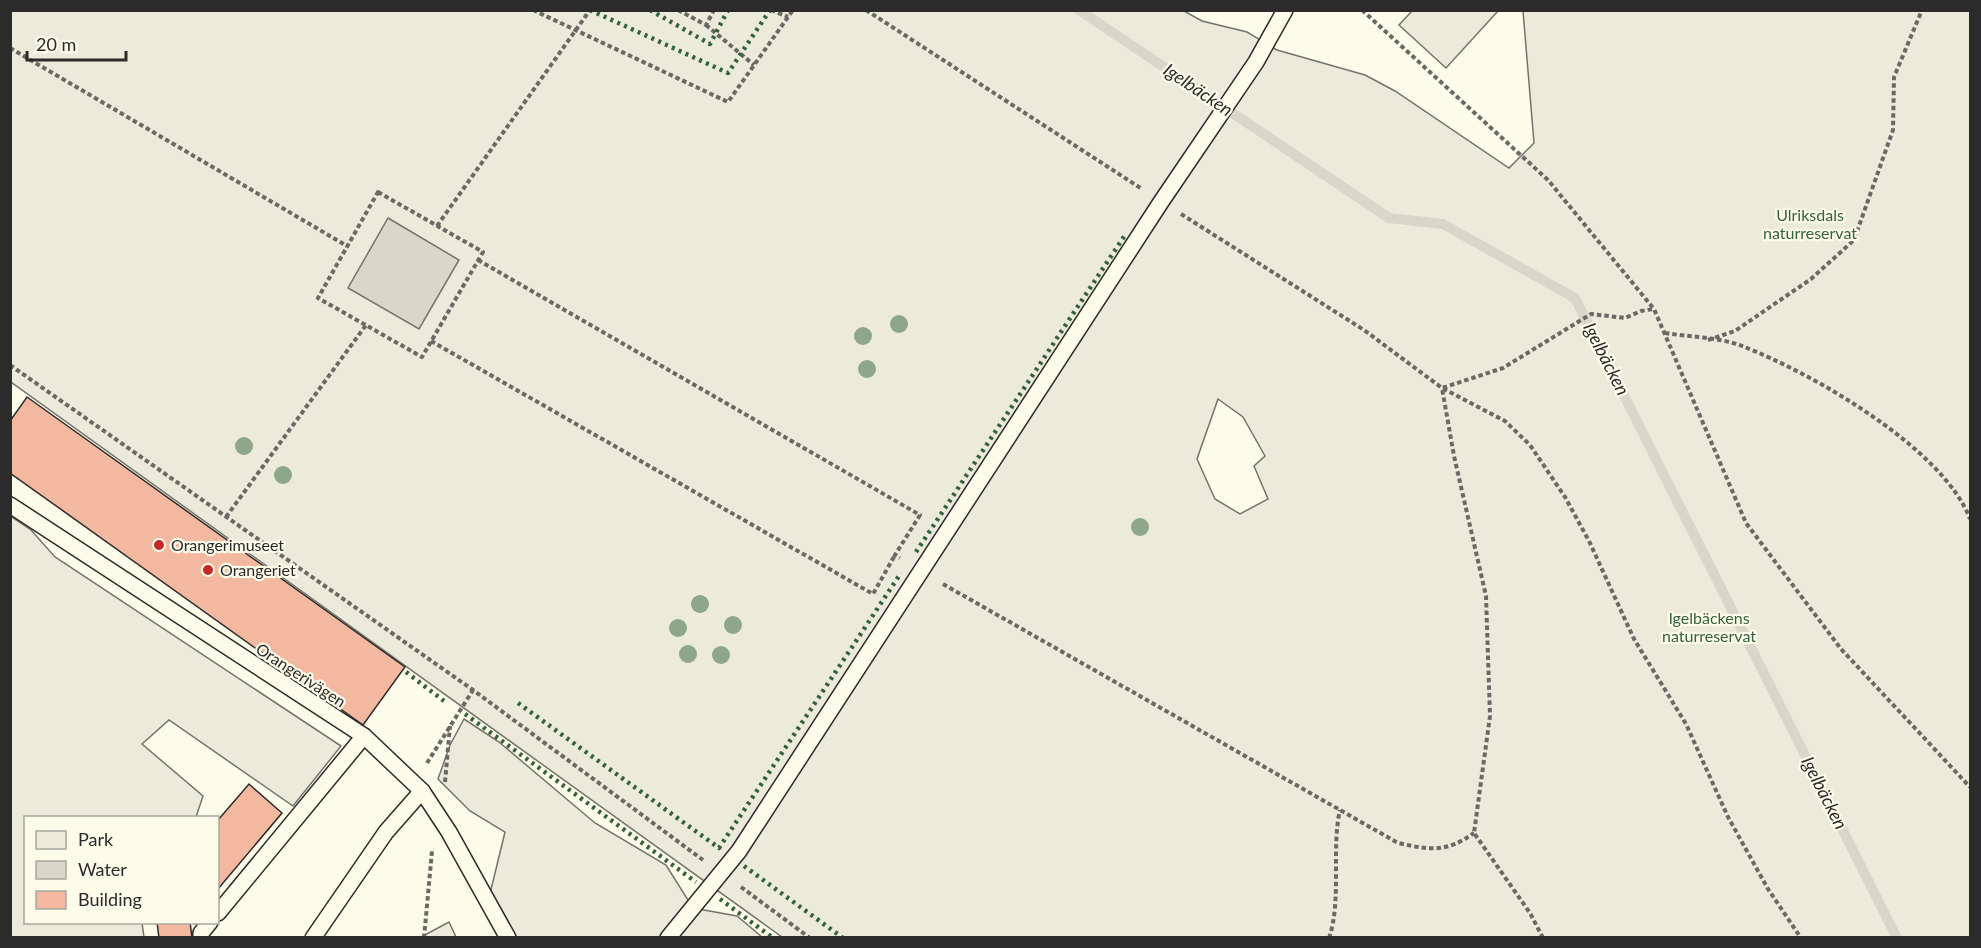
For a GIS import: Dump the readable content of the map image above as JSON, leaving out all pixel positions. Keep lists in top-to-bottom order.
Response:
{
  "streets": {
    "lane": ["Orangerivägen"]
  },
  "water": ["Igelbäcken"],
  "parks": ["Ulriksdals naturreservat", "Igelbäckens naturreservat"],
  "places": ["Orangerimuseet", "Orangeriet"],
  "legend": ["Park", "Water", "Building"],
  "scale_bar": "20 m"
}
